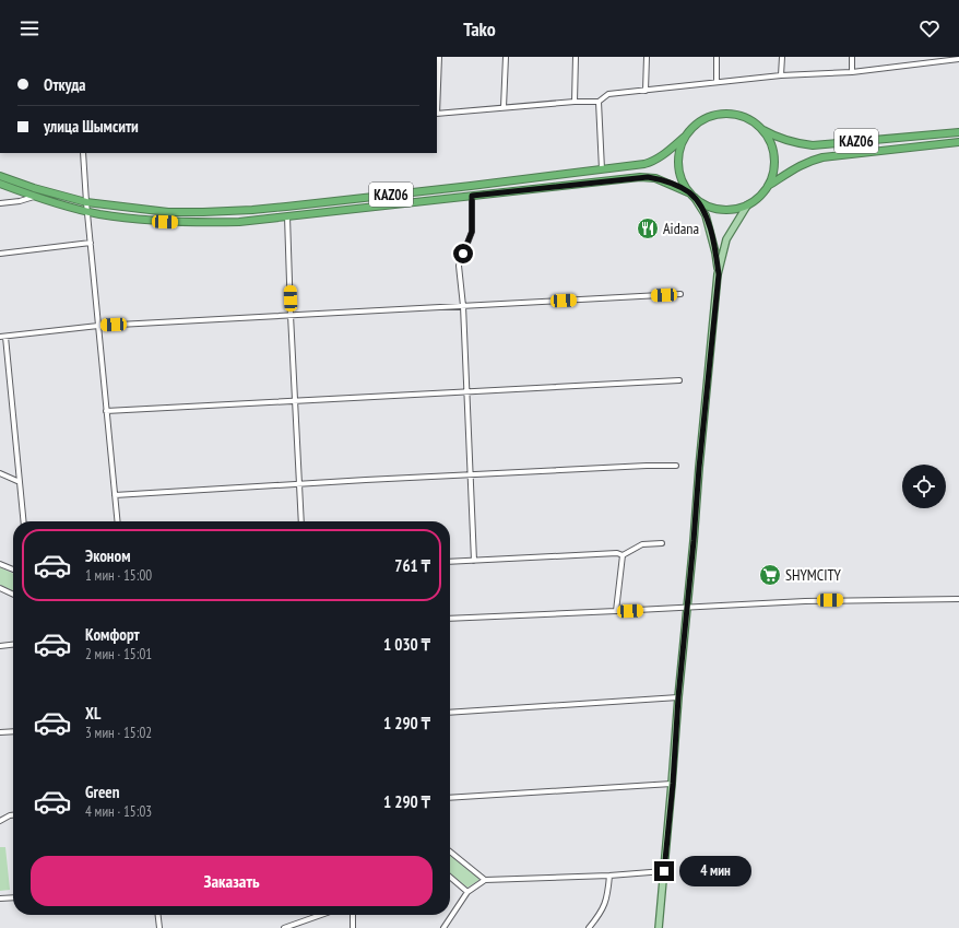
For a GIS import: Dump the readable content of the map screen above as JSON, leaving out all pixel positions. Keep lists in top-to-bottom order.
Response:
{
  "streets": {
    "highway": ["KАZ06"]
  },
  "places": {
    "restaurant": ["Aidana"],
    "supermarket": ["SHYMCITY"]
  },
  "page": {
    "header": "Tako",
    "banner": ["Откуда", "улица Шымсити"],
    "list": [
      {
        "name": "Эконом",
        "note": "1 мин · 15:00",
        "value": "761 ₸"
      },
      {
        "name": "Комфорт",
        "note": "2 мин · 15:01",
        "value": "1 030 ₸"
      },
      {
        "name": "XL",
        "note": "3 мин · 15:02",
        "value": "1 290 ₸"
      },
      {
        "name": "Green",
        "note": "4 мин · 15:03",
        "value": "1 290 ₸"
      }
    ],
    "buttons": "Заказать",
    "bubble": "4 мин"
  }
}
